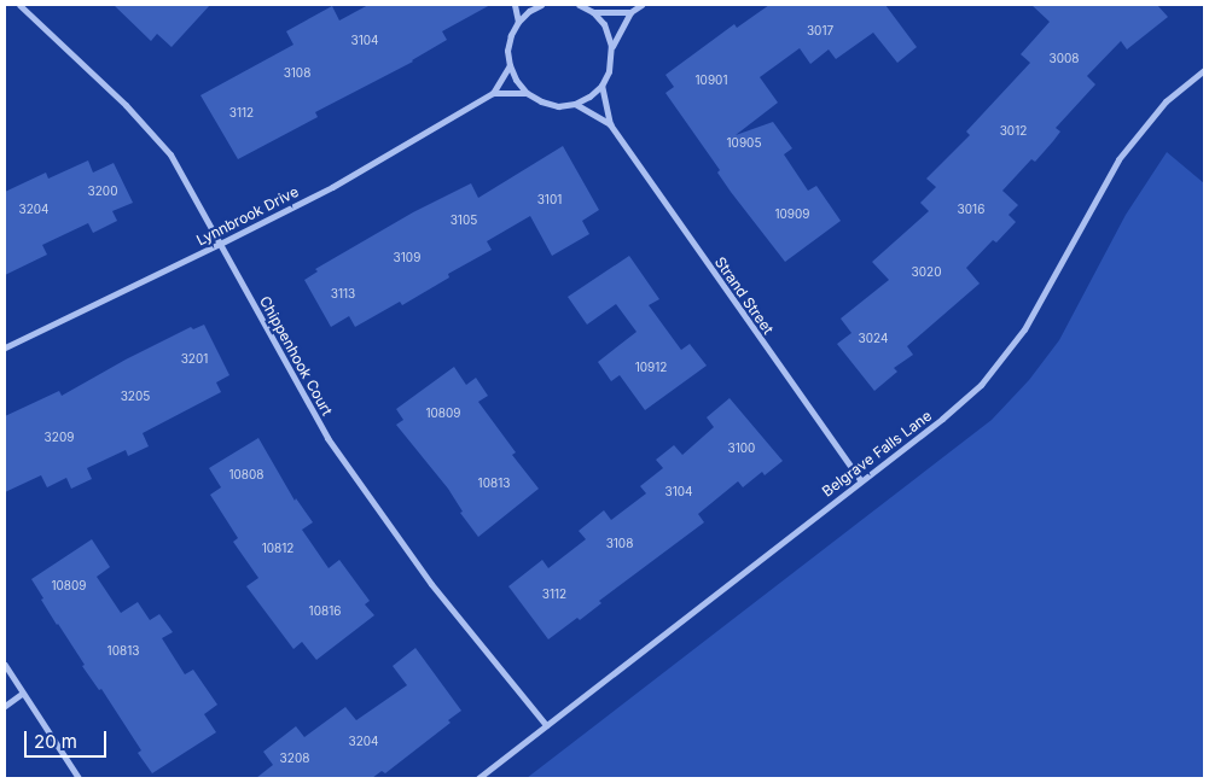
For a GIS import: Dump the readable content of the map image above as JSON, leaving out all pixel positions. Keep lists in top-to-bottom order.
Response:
{
  "streets": {
    "street": [
      "Lynnbrook Drive",
      "Strand Street",
      "Chippenhook Court",
      "Belgrave Falls Lane"
    ]
  },
  "crossings": [
    ["Lynnbrook Drive", "Chippenhook Court"],
    ["Strand Street", "Belgrave Falls Lane"],
    ["Chippenhook Court", "Belgrave Falls Lane"]
  ],
  "house_numbers": [
    "3017",
    "3104",
    "3008",
    "3108",
    "10901",
    "3112",
    "3012",
    "10905",
    "3200",
    "3101",
    "3204",
    "3016",
    "10909",
    "3105",
    "3109",
    "3020",
    "3113",
    "3024",
    "3201",
    "10912",
    "3205",
    "10809",
    "3209",
    "3100",
    "10808",
    "10813",
    "3104",
    "3108",
    "10812",
    "10809",
    "3112",
    "10816",
    "10813",
    "3204",
    "3208"
  ],
  "scale_bar": "20 m"
}
